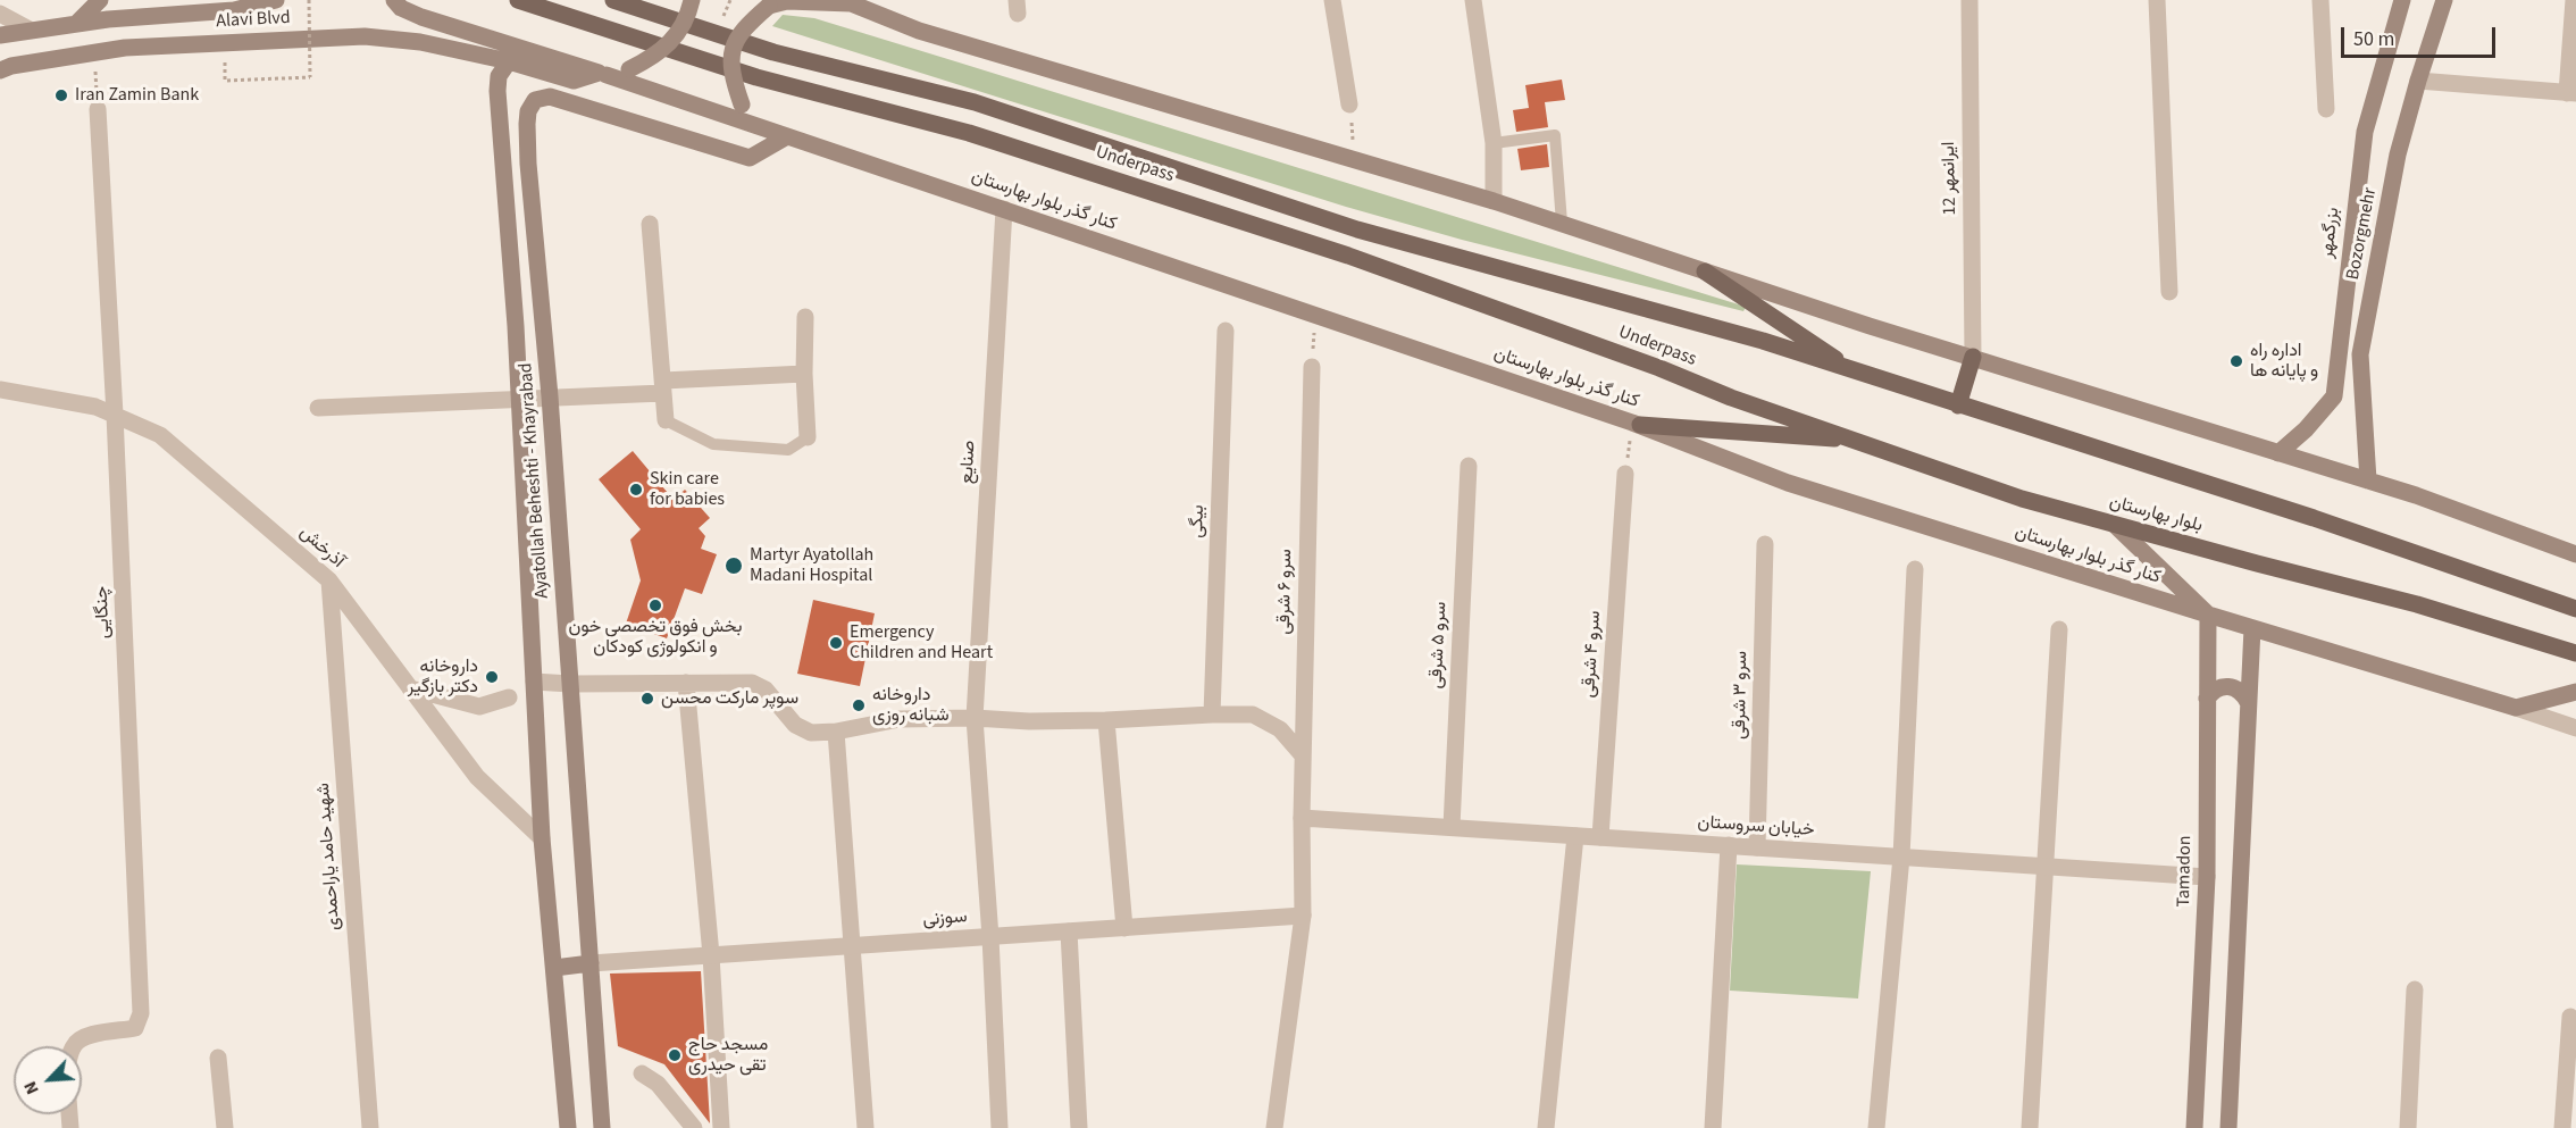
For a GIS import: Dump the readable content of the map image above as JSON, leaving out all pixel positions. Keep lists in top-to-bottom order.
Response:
{
  "streets": {
    "main road": [
      "Alavi Blvd",
      "Underpass",
      "کنار گذر بلوار بهارستان",
      "بزرگمهر",
      "Bozorgmehr",
      "Ayatollah Beheshti - Khayrabad",
      "بلوار بهارستان",
      "Tamadon"
    ],
    "street": [
      "ایرانمهر 12",
      "صنایع",
      "بیگی",
      "آذرخش",
      "سرو ۶ شرقی",
      "چنگایی",
      "سرو ۵ شرقی",
      "سرو ۴ شرقی",
      "سرو ۳ شرقی",
      "خیابان سروستان",
      "شهید حامد یاراحمدی",
      "سوزنی"
    ]
  },
  "crossings": [
    ["Alavi Blvd", "کنار گذر بلوار بهارستان"],
    ["Alavi Blvd", "Ayatollah Beheshti - Khayrabad"],
    ["Underpass", "بلوار بهارستان"],
    ["کنار گذر بلوار بهارستان", "صنایع"],
    ["کنار گذر بلوار بهارستان", "Ayatollah Beheshti - Khayrabad"],
    ["کنار گذر بلوار بهارستان", "Tamadon"],
    ["صنایع", "سوزنی"],
    ["Ayatollah Beheshti - Khayrabad", "آذرخش"],
    ["Ayatollah Beheshti - Khayrabad", "سوزنی"],
    ["آذرخش", "چنگایی"],
    ["آذرخش", "شهید حامد یاراحمدی"],
    ["سرو ۶ شرقی", "خیابان سروستان"],
    ["سرو ۶ شرقی", "سوزنی"],
    ["سرو ۵ شرقی", "خیابان سروستان"],
    ["سرو ۴ شرقی", "خیابان سروستان"],
    ["سرو ۳ شرقی", "خیابان سروستان"],
    ["خیابان سروستان", "Tamadon"]
  ],
  "places": [
    "Iran Zamin Bank",
    "اداره راه و پایانه ها",
    "Skin care for babies",
    "Martyr Ayatollah Madani Hospital",
    "بخش فوق تخصصی خون و انکولوژی کودکان",
    "Emergency Children and Heart",
    "داروخانه دکتر بازگیر",
    "سوپر مارکت محسن",
    "داروخانه شبانه روزی",
    "مسجد حاج تقی حیدری"
  ],
  "scale_bar": "50 m",
  "north": "bottom left"
}
